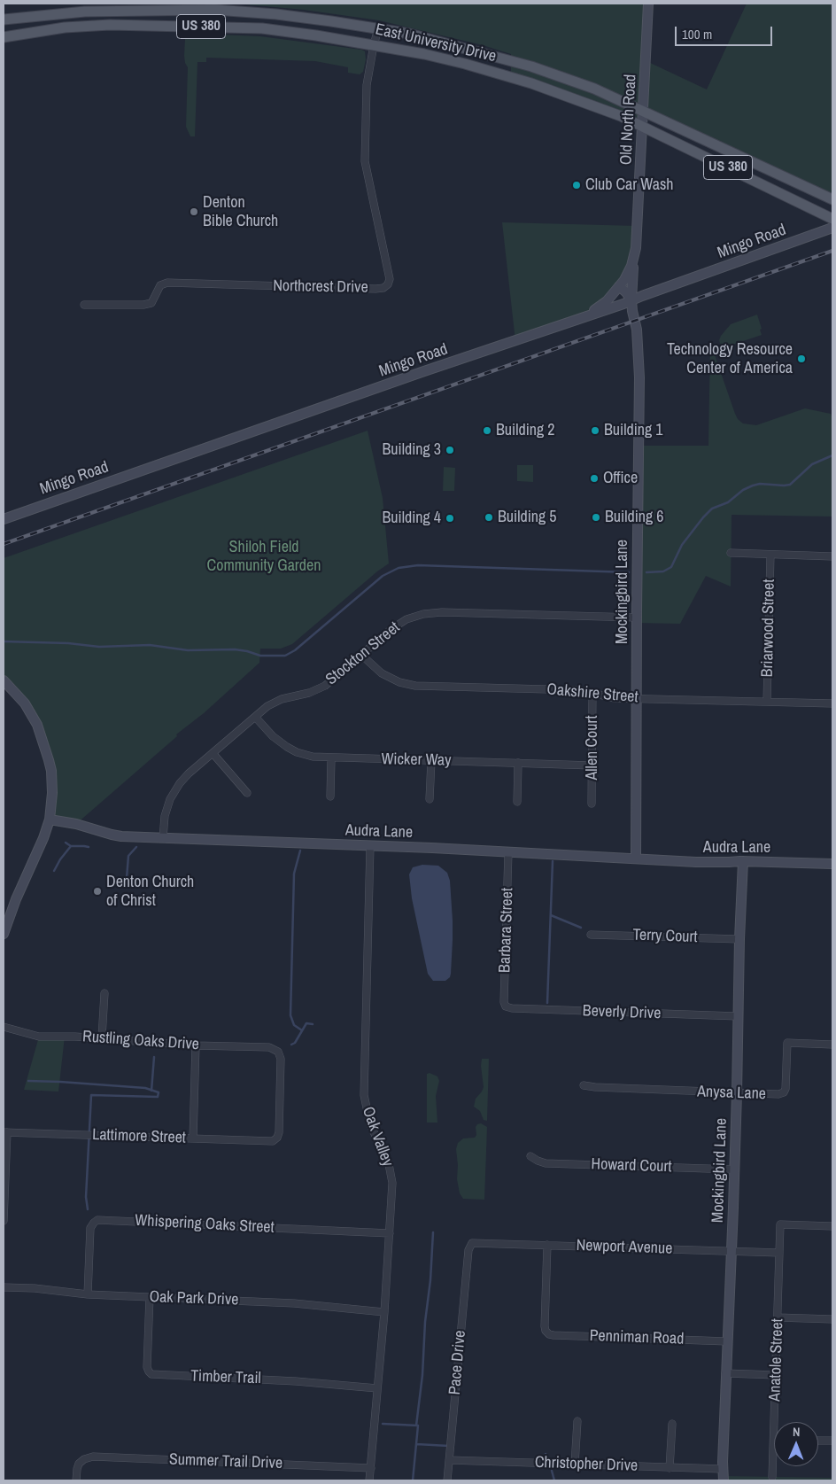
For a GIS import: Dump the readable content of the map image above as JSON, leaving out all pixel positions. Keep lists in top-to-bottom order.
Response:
{
  "streets": {
    "main road": ["US 380", "East University Drive"],
    "street": [
      "Old North Road",
      "Mingo Road",
      "Northcrest Drive",
      "Mockingbird Lane",
      "Briarwood Street",
      "Stockton Street",
      "Oakshire Street",
      "Allen Court",
      "Wicker Way",
      "Audra Lane",
      "Barbara Street",
      "Terry Court",
      "Beverly Drive",
      "Rustling Oaks Drive",
      "Anysa Lane",
      "Lattimore Street",
      "Oak Valley",
      "Howard Court",
      "Whispering Oaks Street",
      "Newport Avenue",
      "Oak Park Drive",
      "Penniman Road",
      "Anatole Street",
      "Pace Drive",
      "Timber Trail",
      "Summer Trail Drive",
      "Christopher Drive"
    ]
  },
  "crossings": [
    ["East University Drive", "Old North Road"],
    ["East University Drive", "Northcrest Drive"],
    ["Old North Road", "Mingo Road"],
    ["Old North Road", "Mockingbird Lane"],
    ["Mingo Road", "Mockingbird Lane"],
    ["Mockingbird Lane", "Stockton Street"],
    ["Mockingbird Lane", "Oakshire Street"],
    ["Mockingbird Lane", "Audra Lane"],
    ["Mockingbird Lane", "Terry Court"],
    ["Mockingbird Lane", "Beverly Drive"],
    ["Mockingbird Lane", "Anysa Lane"],
    ["Mockingbird Lane", "Howard Court"],
    ["Mockingbird Lane", "Newport Avenue"],
    ["Mockingbird Lane", "Penniman Road"],
    ["Mockingbird Lane", "Christopher Drive"],
    ["Briarwood Street", "Oakshire Street"],
    ["Stockton Street", "Oakshire Street"],
    ["Stockton Street", "Wicker Way"],
    ["Stockton Street", "Audra Lane"],
    ["Oakshire Street", "Allen Court"],
    ["Allen Court", "Wicker Way"],
    ["Audra Lane", "Barbara Street"],
    ["Audra Lane", "Oak Valley"],
    ["Barbara Street", "Beverly Drive"],
    ["Rustling Oaks Drive", "Lattimore Street"],
    ["Oak Valley", "Whispering Oaks Street"],
    ["Oak Valley", "Oak Park Drive"],
    ["Oak Valley", "Timber Trail"],
    ["Oak Valley", "Summer Trail Drive"],
    ["Whispering Oaks Street", "Oak Park Drive"],
    ["Newport Avenue", "Penniman Road"],
    ["Newport Avenue", "Anatole Street"],
    ["Newport Avenue", "Pace Drive"],
    ["Oak Park Drive", "Timber Trail"],
    ["Pace Drive", "Christopher Drive"]
  ],
  "parks": ["Shiloh Field Community Garden"],
  "places": [
    "Club Car Wash",
    "Denton Bible Church",
    "Technology Resource Center of America",
    "Building 2",
    "Building 1",
    "Building 3",
    "Office",
    "Building 5",
    "Building 6",
    "Building 4",
    "Denton Church of Christ"
  ],
  "scale_bar": "100 m",
  "north": "top"
}
